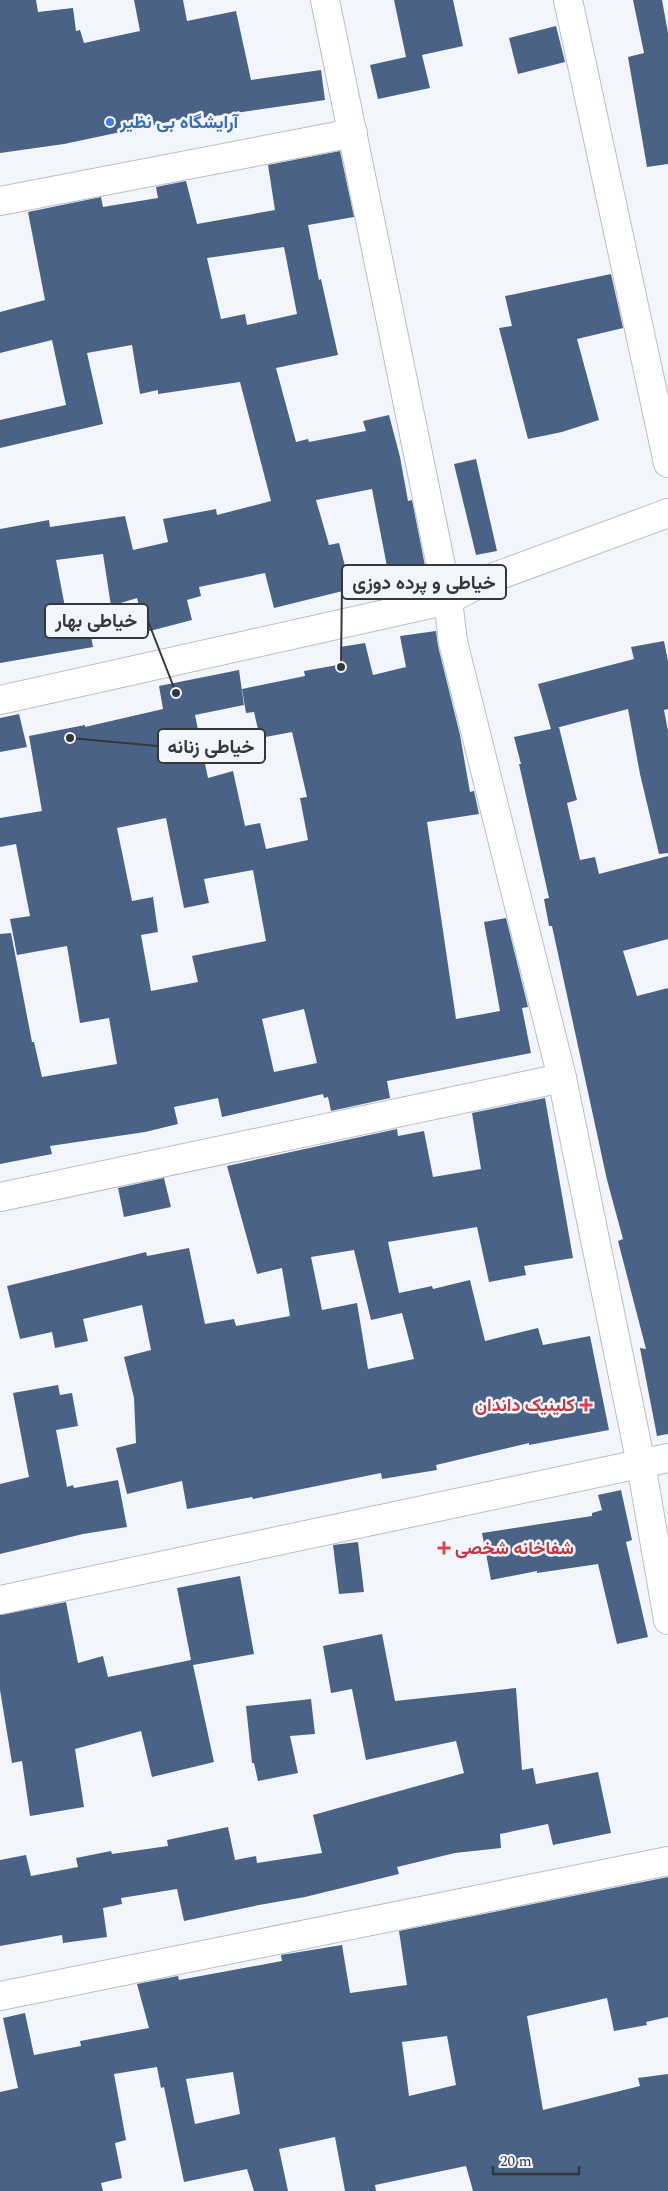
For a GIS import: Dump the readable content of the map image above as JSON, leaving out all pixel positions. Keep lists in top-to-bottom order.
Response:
{
  "places": {
    "other": [
      "آرایشگاه بی نظیر",
      "خیاطی و پرده دوزی",
      "خیاطی بهار",
      "خیاطی زنانه"
    ],
    "health": ["کلینیک داندان", "شفاخانه شخصی"]
  },
  "scale_bar": "20 m"
}
